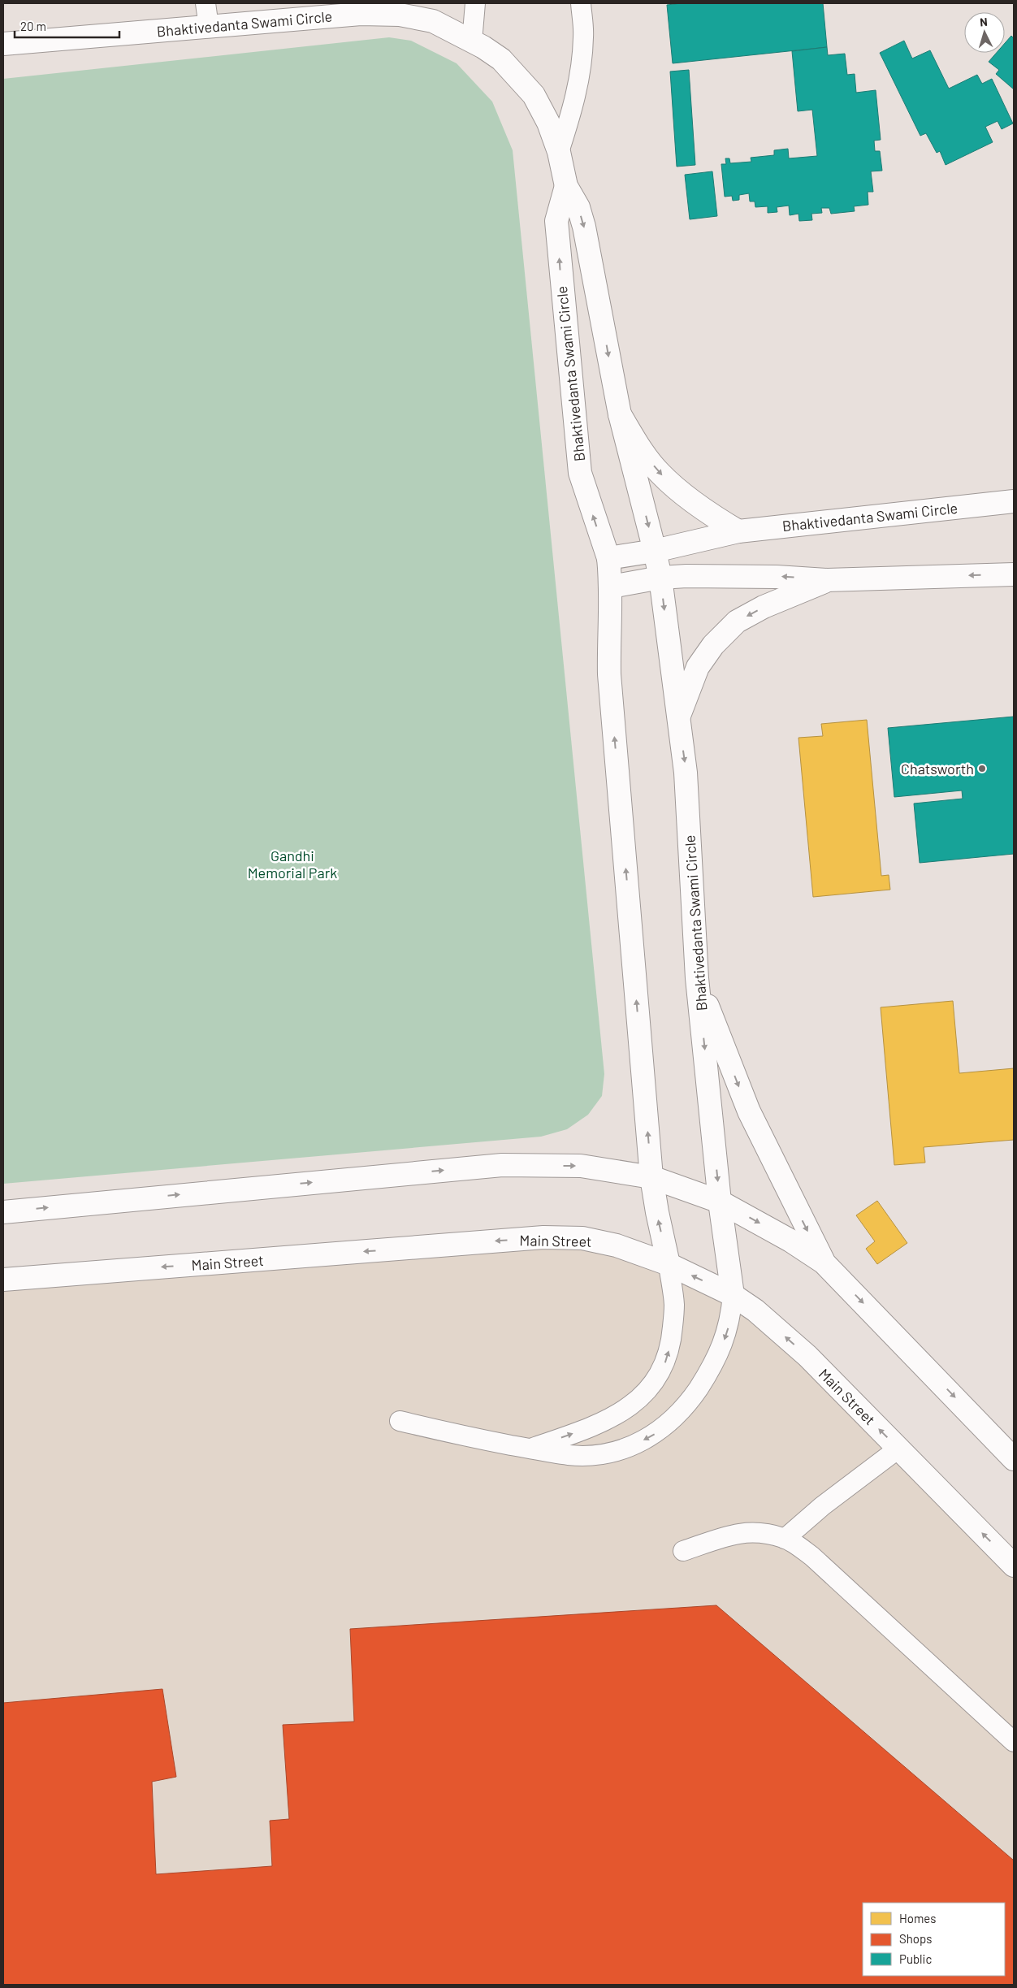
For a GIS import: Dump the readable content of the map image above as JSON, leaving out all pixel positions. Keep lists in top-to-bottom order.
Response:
{
  "streets": {
    "street": ["Bhaktivedanta Swami Circle", "Main Street"]
  },
  "crossings": [
    ["Bhaktivedanta Swami Circle", "Main Street"]
  ],
  "parks": ["Gandhi Memorial Park"],
  "places": ["Chatsworth"],
  "legend": ["Homes", "Shops", "Public"],
  "scale_bar": "20 m",
  "north": "top"
}
